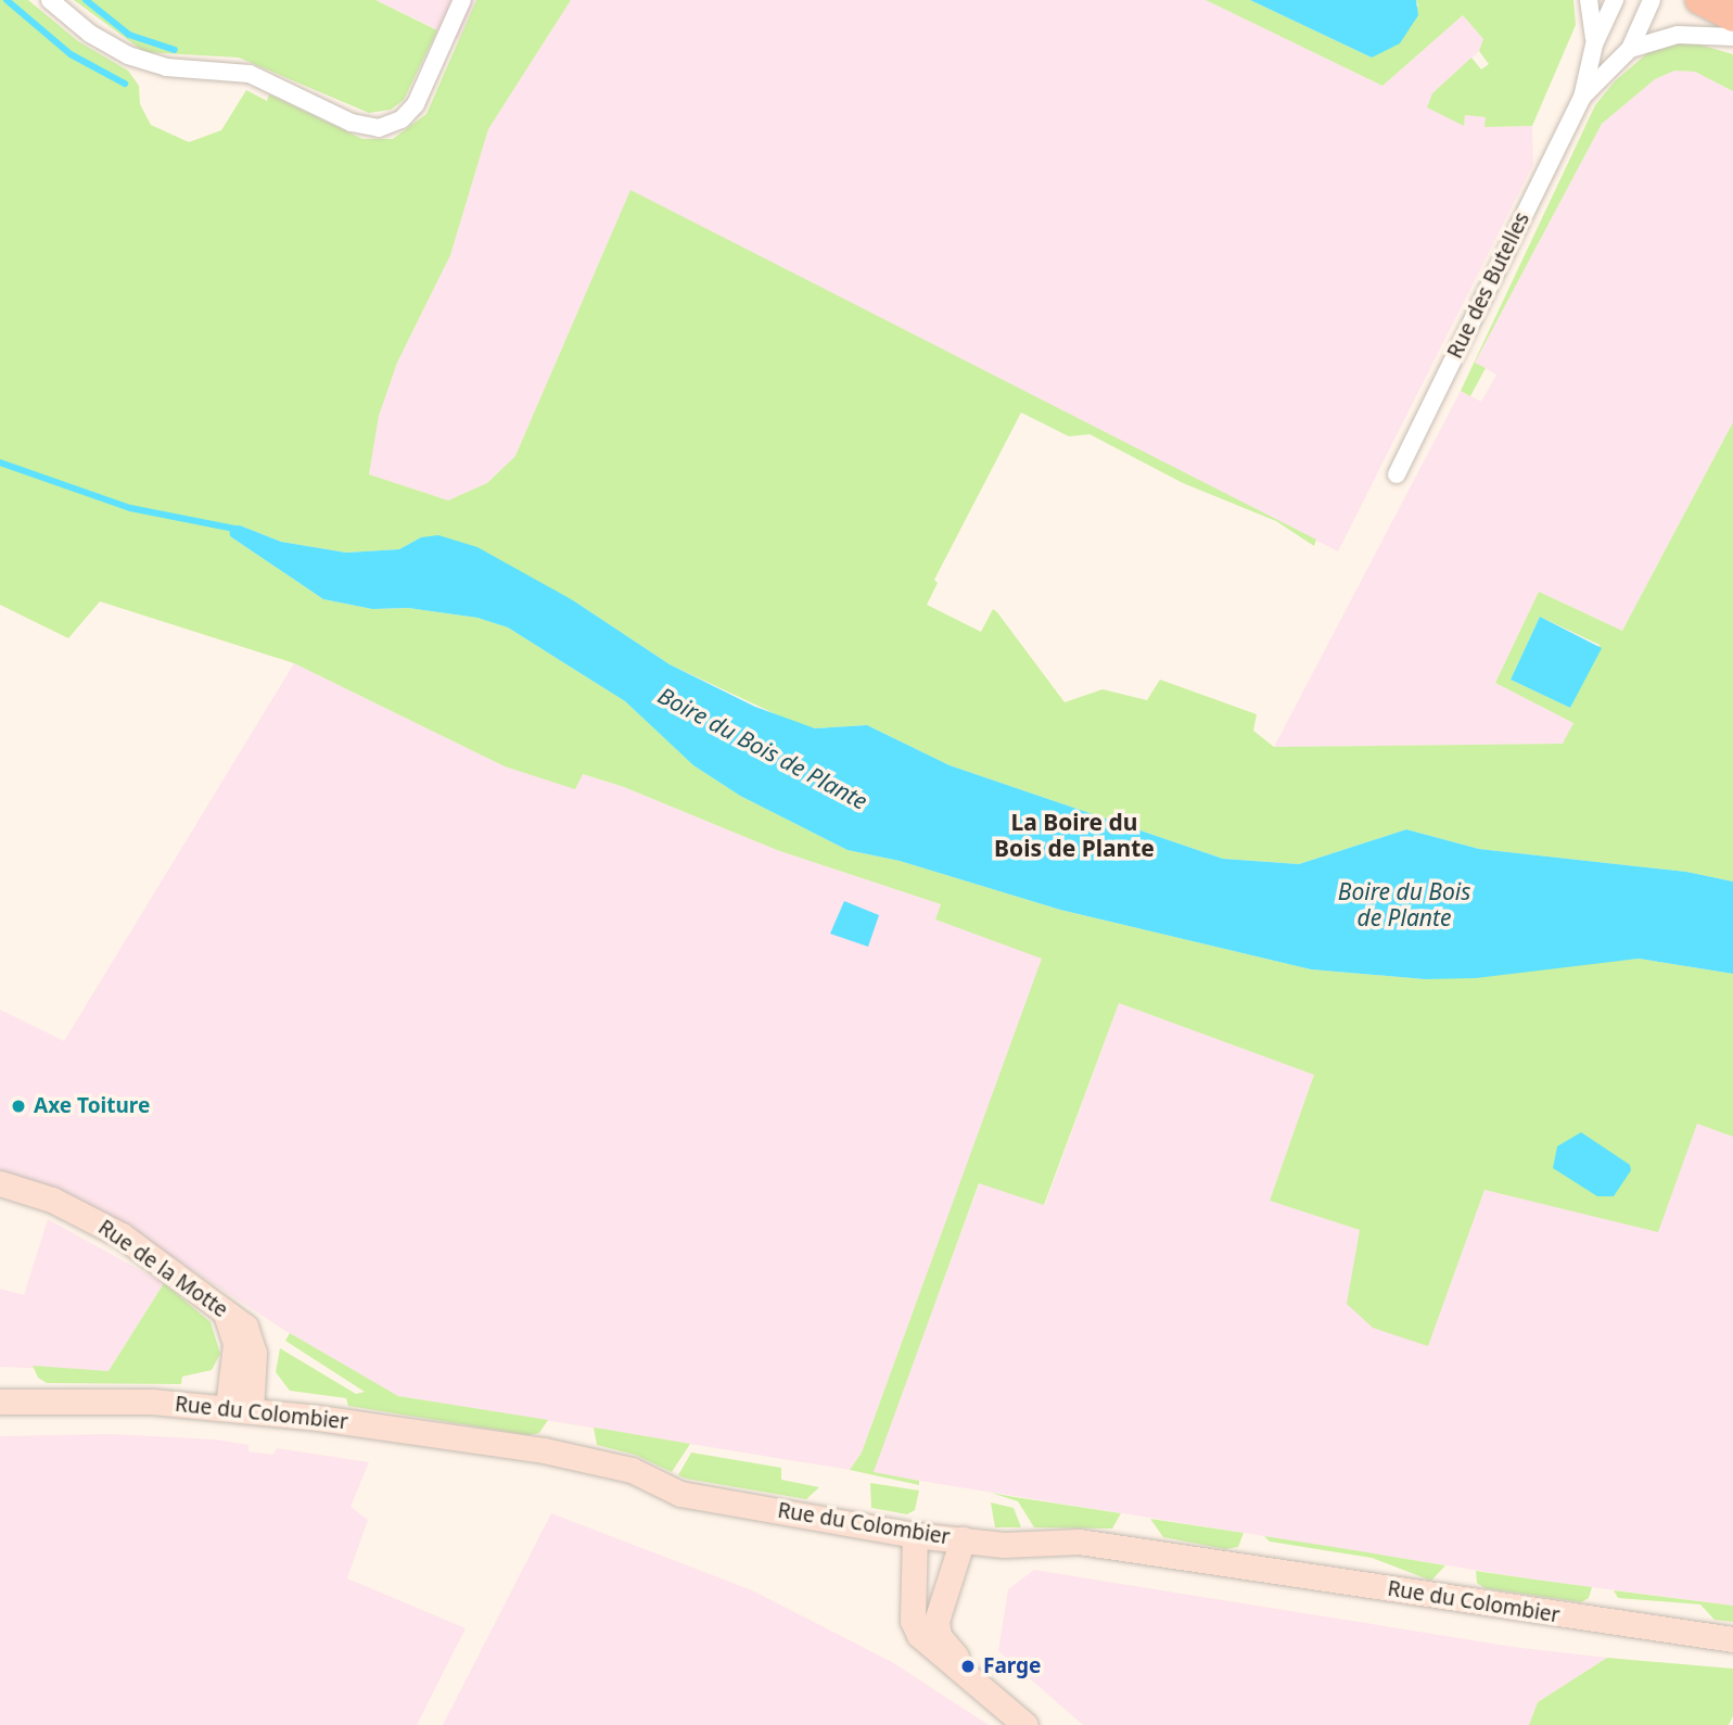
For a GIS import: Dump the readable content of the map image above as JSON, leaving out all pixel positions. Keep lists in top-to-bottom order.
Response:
{
  "streets": {
    "main road": ["Rue de la Motte", "Rue du Colombier"],
    "street": ["Rue des Butelles"]
  },
  "crossings": [
    ["Rue de la Motte", "Rue du Colombier"]
  ],
  "districts": ["La Boire du Bois de Plante"],
  "water": ["Boire du Bois de Plante"],
  "places": ["Axe Toiture", "Farge"]
}
